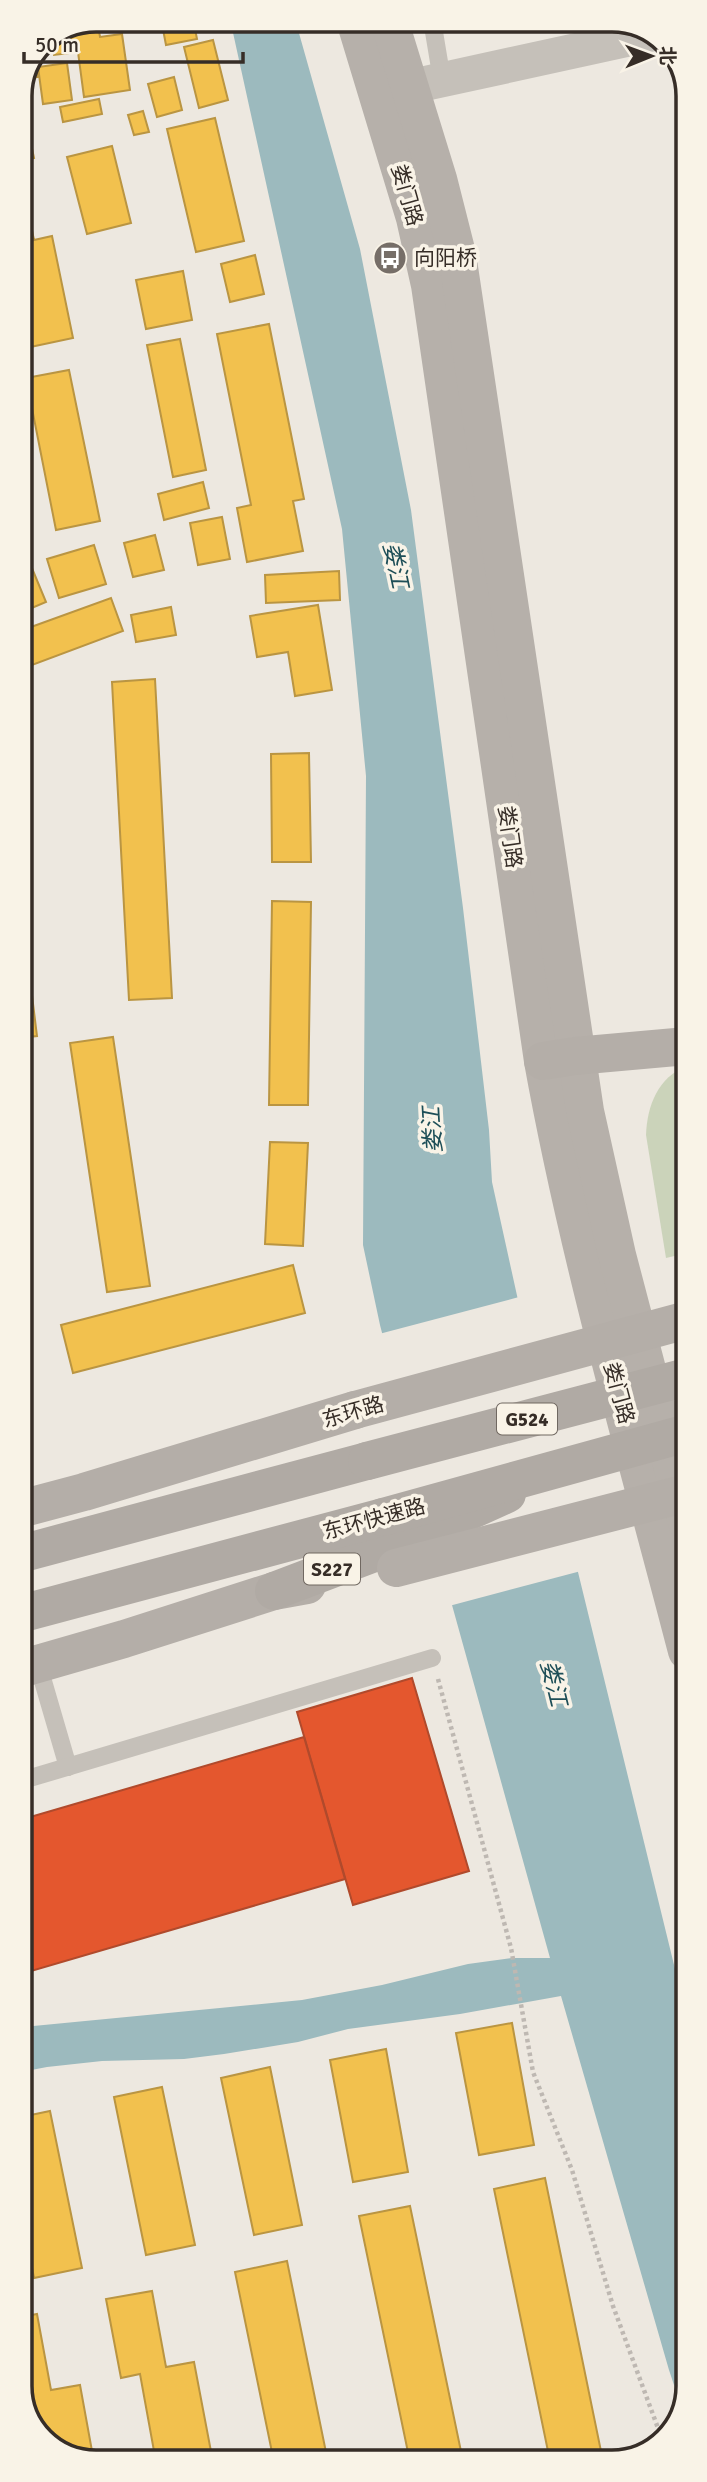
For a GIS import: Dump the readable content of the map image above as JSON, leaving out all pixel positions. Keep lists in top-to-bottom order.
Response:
{
  "streets": {
    "highway": ["G524", "东环快速路"],
    "main road": ["娄门路", "东环路"]
  },
  "water": ["娄江"],
  "places": {
    "bus stop": ["向阳桥"]
  },
  "scale_bar": "50 m",
  "north": "right"
}
